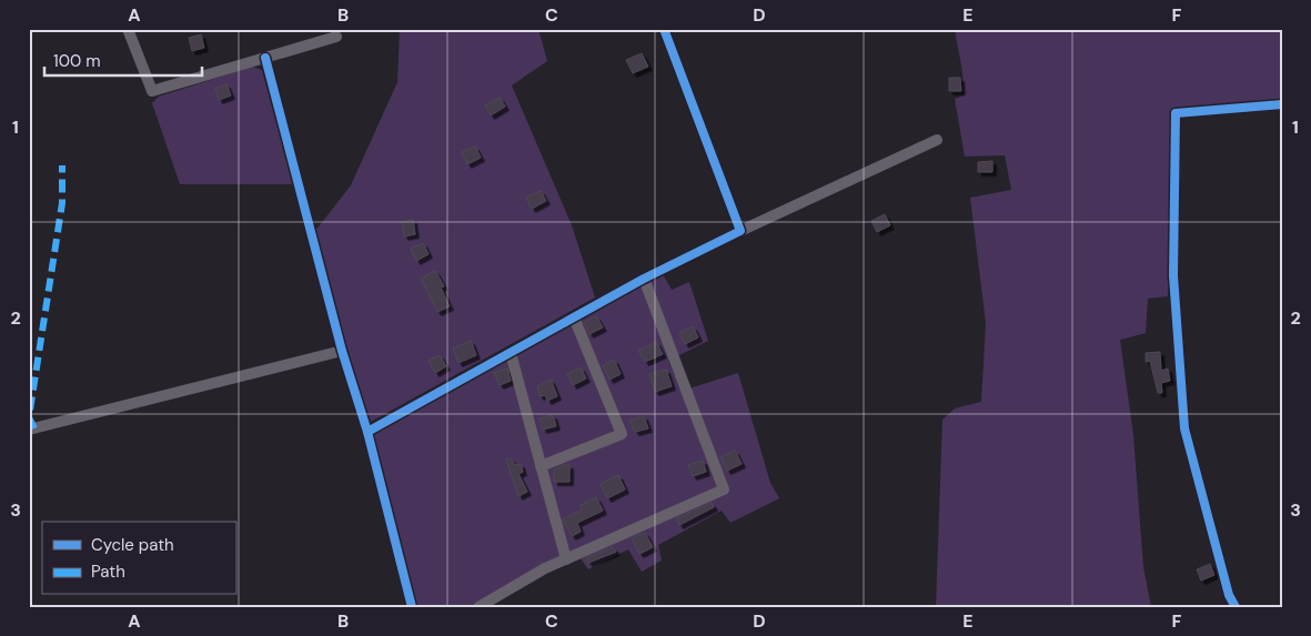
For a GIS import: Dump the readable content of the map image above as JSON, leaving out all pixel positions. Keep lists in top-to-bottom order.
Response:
{
  "legend": ["Cycle path", "Path"],
  "scale_bar": "100 m",
  "grid": {
    "columns": [
      "A",
      "B",
      "C",
      "D",
      "E",
      "F"
    ],
    "rows": ["1", "2", "3"]
  }
}
